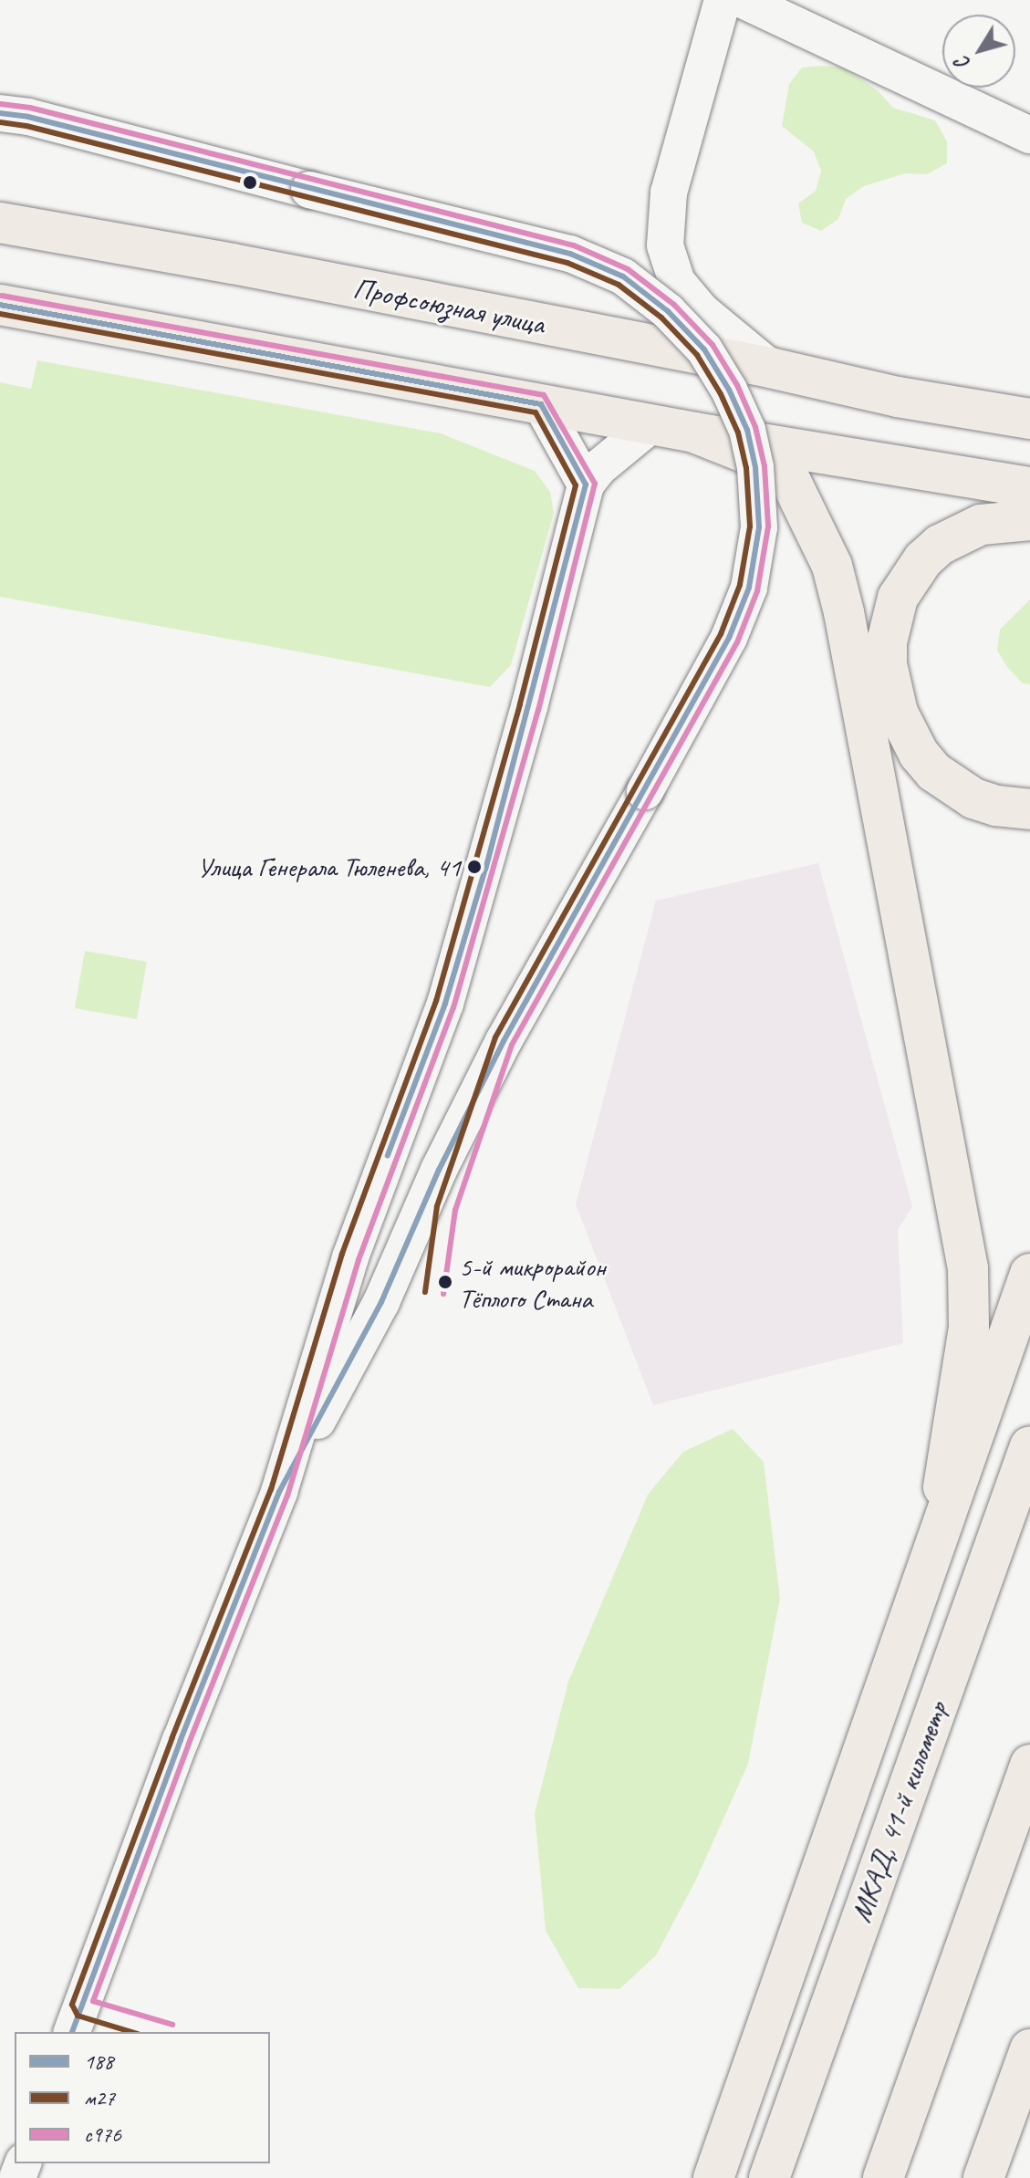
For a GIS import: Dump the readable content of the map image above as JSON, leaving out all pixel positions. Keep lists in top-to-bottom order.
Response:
{
  "streets": {
    "main road": ["Профсоюзная улица", "МКАД, 41-й километр"]
  },
  "places": ["Улица Генерала Тюленева, 41", "5-й микрорайон Тёплого Стана"],
  "lines": ["transit line с976", "transit line 188", "transit line м27"],
  "legend": ["188", "м27", "с976"],
  "north": "bottom left"
}
